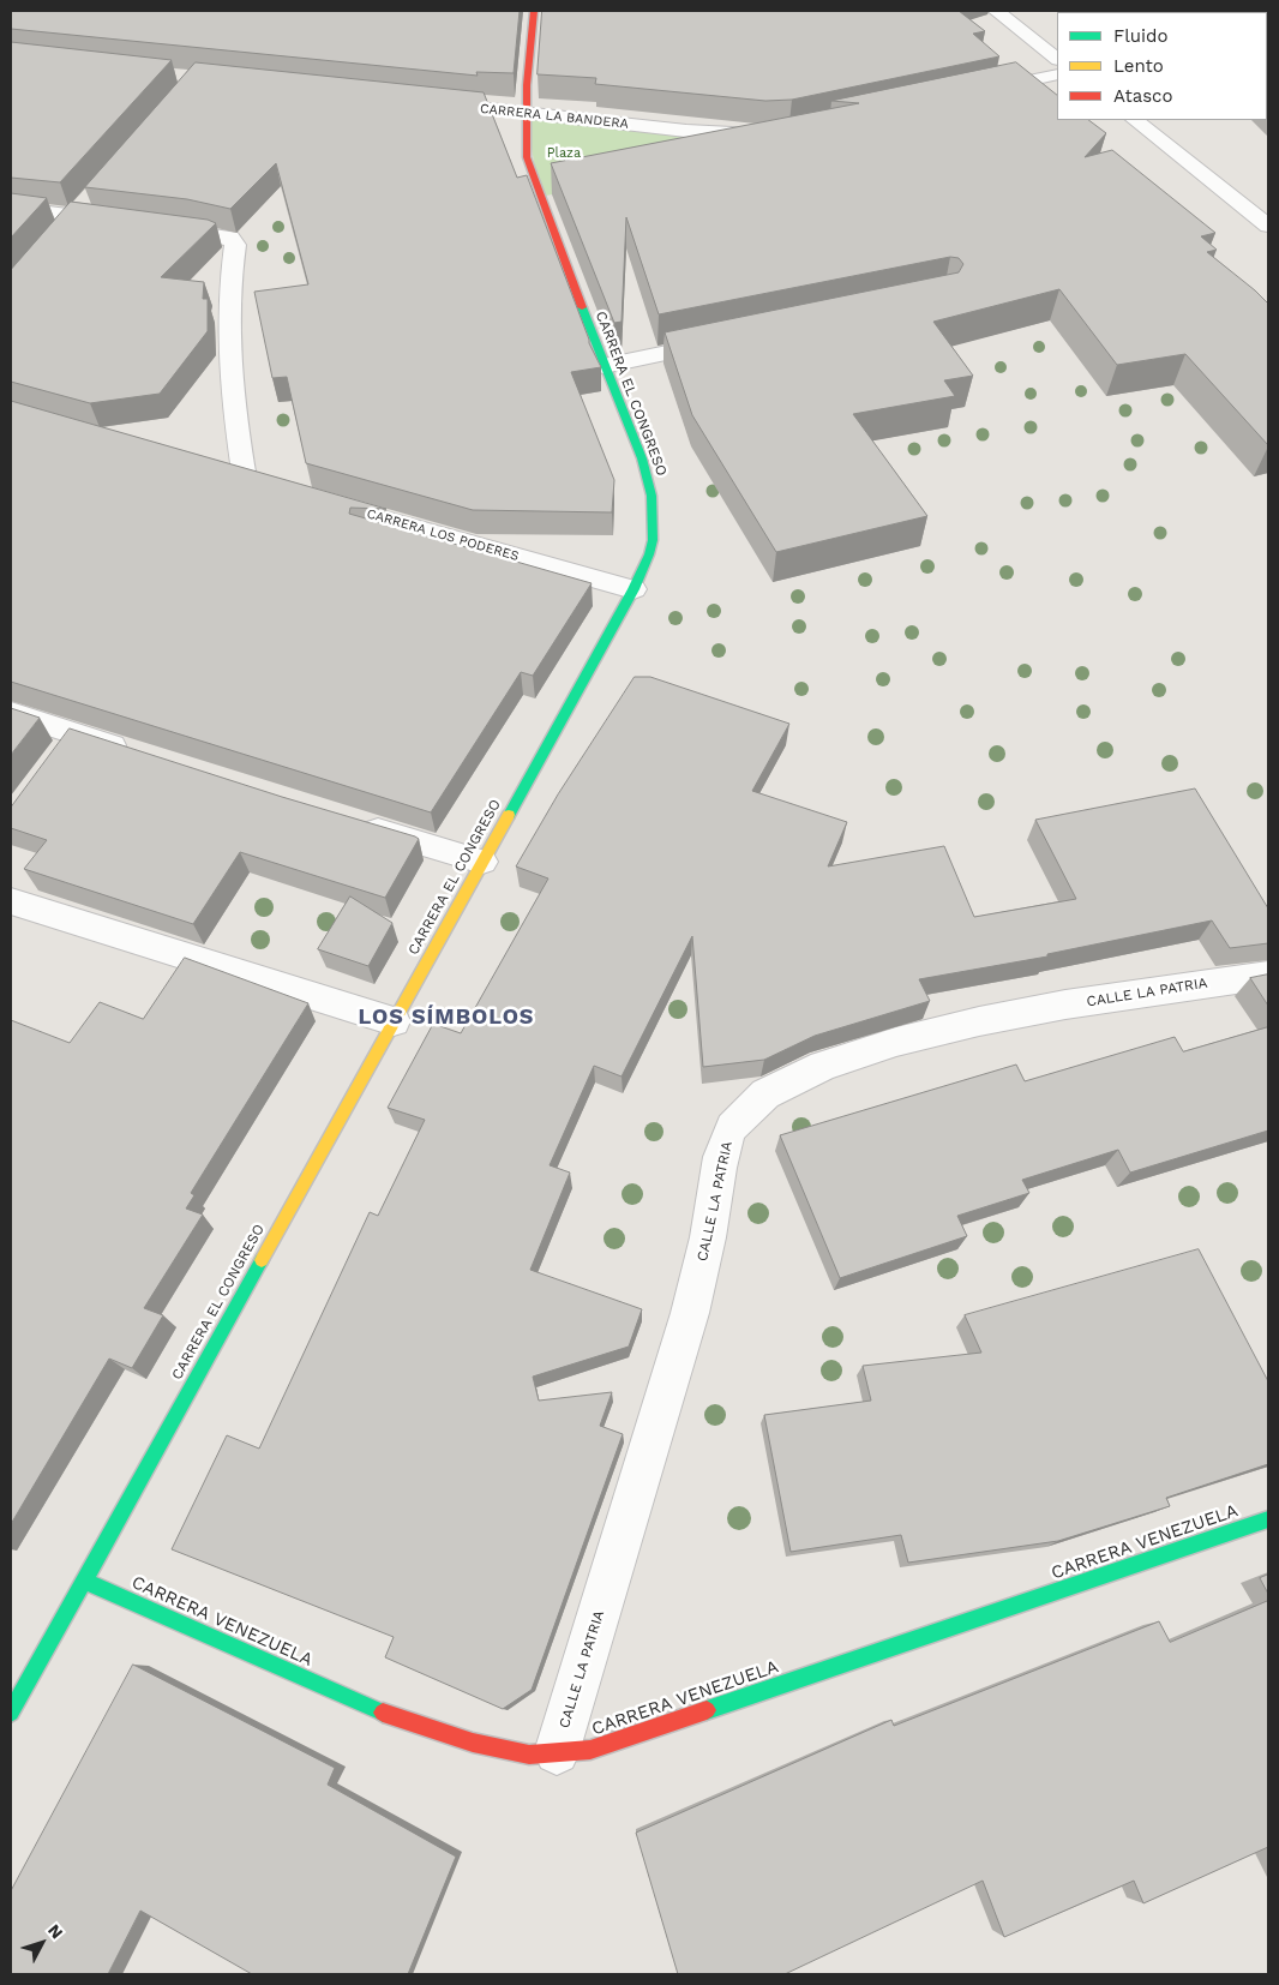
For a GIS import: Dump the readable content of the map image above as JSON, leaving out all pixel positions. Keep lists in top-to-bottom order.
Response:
{
  "streets": {
    "street": [
      "CARRERA LA BANDERA",
      "CARRERA EL CONGRESO",
      "CARRERA LOS PODERES",
      "CALLE LA PATRIA",
      "CARRERA VENEZUELA"
    ]
  },
  "crossings": [
    ["CARRERA LA BANDERA", "CARRERA EL CONGRESO"],
    ["CARRERA EL CONGRESO", "CARRERA LOS PODERES"],
    ["CARRERA EL CONGRESO", "CARRERA VENEZUELA"],
    ["CALLE LA PATRIA", "CARRERA VENEZUELA"]
  ],
  "districts": ["LOS SÍMBOLOS"],
  "parks": ["Plaza"],
  "legend": ["Fluido", "Lento", "Atasco"],
  "north": "top right"
}
